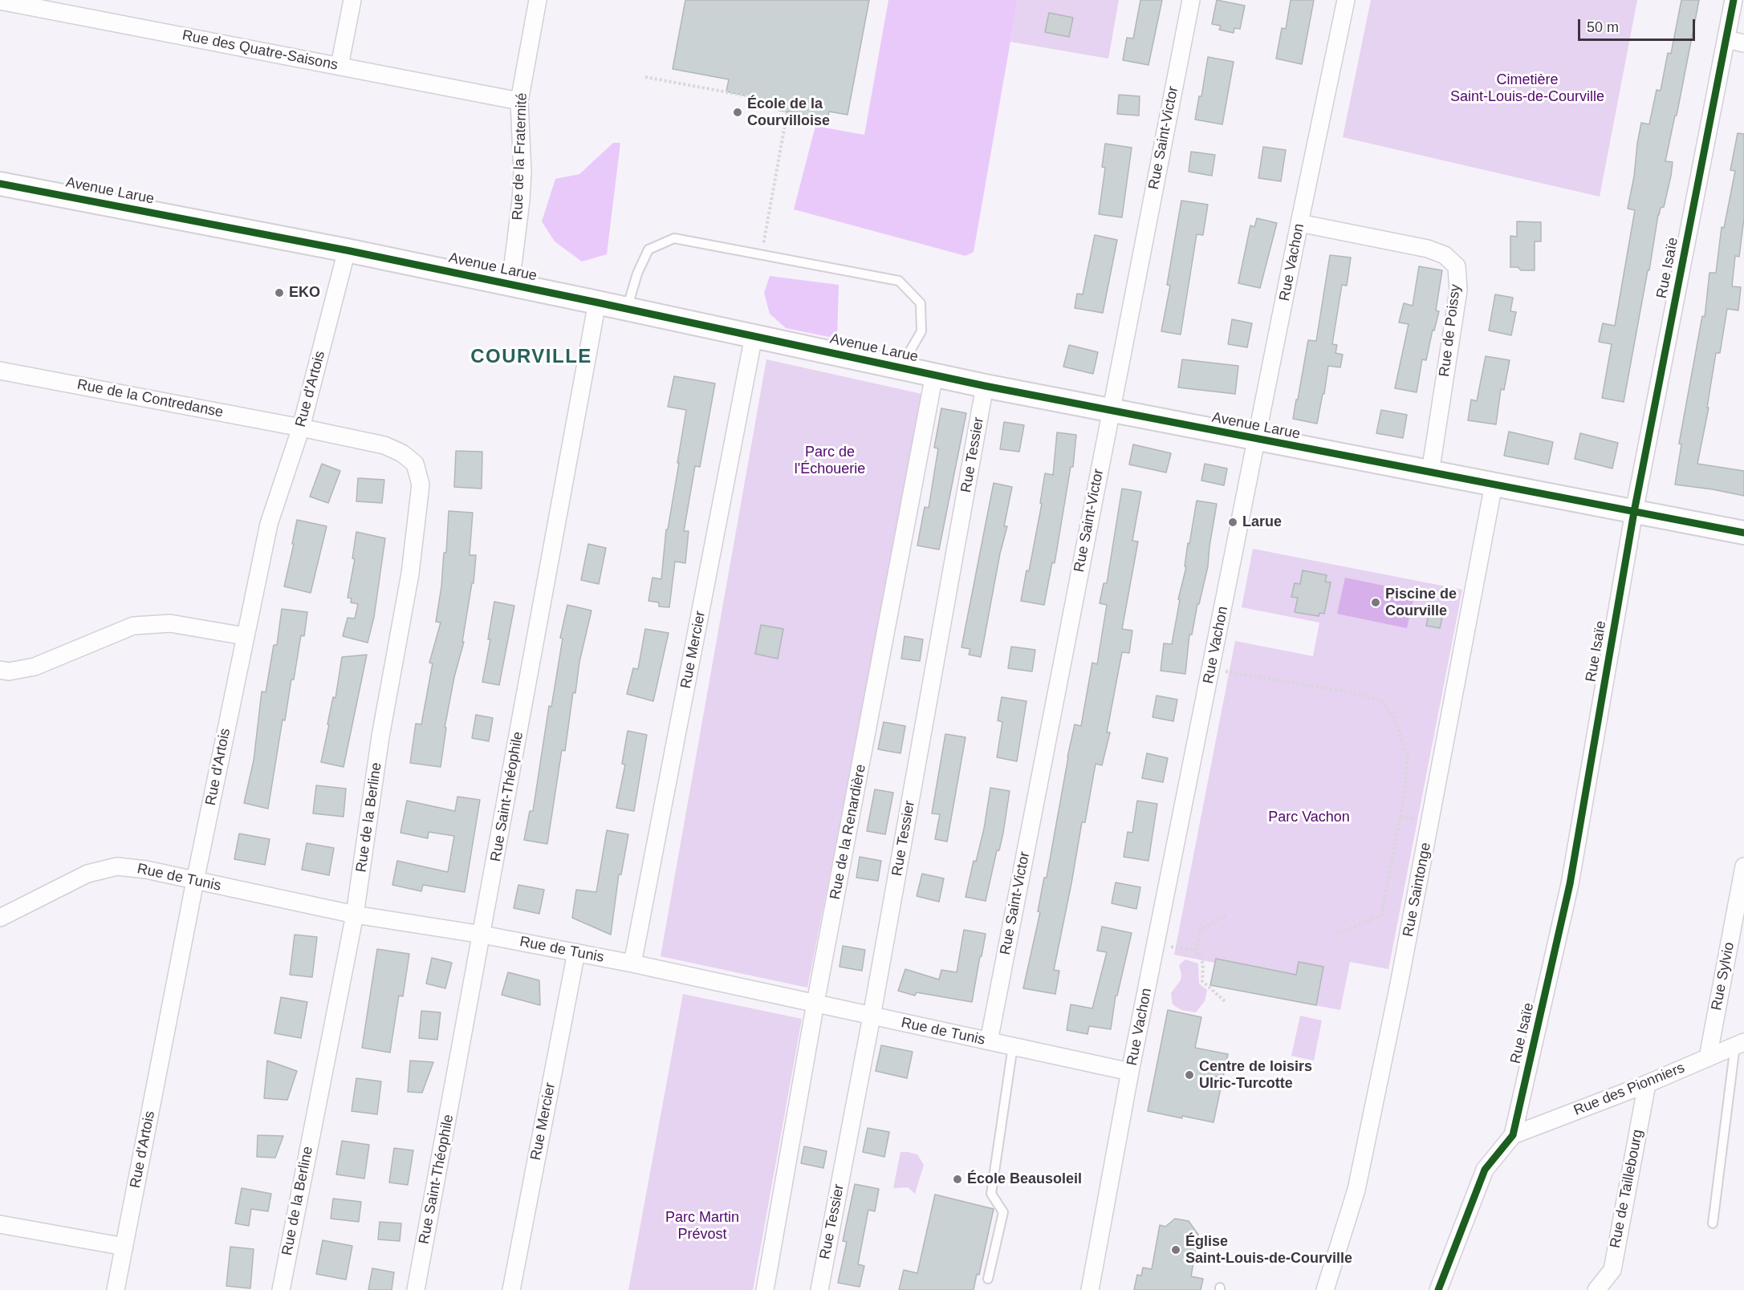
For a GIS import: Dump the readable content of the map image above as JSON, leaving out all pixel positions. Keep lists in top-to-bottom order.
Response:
{
  "streets": {
    "street": [
      "Rue des Quatre-Saisons",
      "Rue Saint-Victor",
      "Rue de la Fraternité",
      "Avenue Larue",
      "Rue Vachon",
      "Rue Isaïe",
      "Rue de Poissy",
      "Rue d'Artois",
      "Rue de la Contredanse",
      "Rue Tessier",
      "Rue Mercier",
      "Rue Saint-Théophile",
      "Rue de la Berline",
      "Rue de la Renardière",
      "Rue de Tunis",
      "Rue Saintonge",
      "Rue Sylvio",
      "Rue des Pionniers",
      "Rue de Taillebourg"
    ]
  },
  "crossings": [
    ["Rue des Quatre-Saisons", "Rue de la Fraternité"],
    ["Rue Saint-Victor", "Avenue Larue"],
    ["Rue Saint-Victor", "Rue de Tunis"],
    ["Rue de la Fraternité", "Avenue Larue"],
    ["Avenue Larue", "Rue Vachon"],
    ["Avenue Larue", "Rue Isaïe"],
    ["Avenue Larue", "Rue de Poissy"],
    ["Avenue Larue", "Rue d'Artois"],
    ["Avenue Larue", "Rue Tessier"],
    ["Avenue Larue", "Rue Mercier"],
    ["Avenue Larue", "Rue Saint-Théophile"],
    ["Avenue Larue", "Rue de la Renardière"],
    ["Avenue Larue", "Rue Saintonge"],
    ["Rue Vachon", "Rue de Poissy"],
    ["Rue Vachon", "Rue de Tunis"],
    ["Rue Isaïe", "Rue des Pionniers"],
    ["Rue d'Artois", "Rue de la Contredanse"],
    ["Rue d'Artois", "Rue de la Berline"],
    ["Rue d'Artois", "Rue de Tunis"],
    ["Rue de la Contredanse", "Rue de la Berline"],
    ["Rue Tessier", "Rue de Tunis"],
    ["Rue Mercier", "Rue de Tunis"],
    ["Rue Saint-Théophile", "Rue de Tunis"],
    ["Rue de la Berline", "Rue de Tunis"],
    ["Rue de la Renardière", "Rue de Tunis"],
    ["Rue Sylvio", "Rue des Pionniers"],
    ["Rue des Pionniers", "Rue de Taillebourg"]
  ],
  "districts": ["COURVILLE"],
  "parks": [
    "Cimetière Saint-Louis-de-Courville",
    "Parc de l'Échouerie",
    "Parc Vachon",
    "Parc Martin Prévost"
  ],
  "places": [
    "École de la Courvilloise",
    "EKO",
    "Larue",
    "Piscine de Courville",
    "Centre de loisirs Ulric-Turcotte",
    "École Beausoleil",
    "Église Saint-Louis-de-Courville"
  ],
  "scale_bar": "50 m"
}
